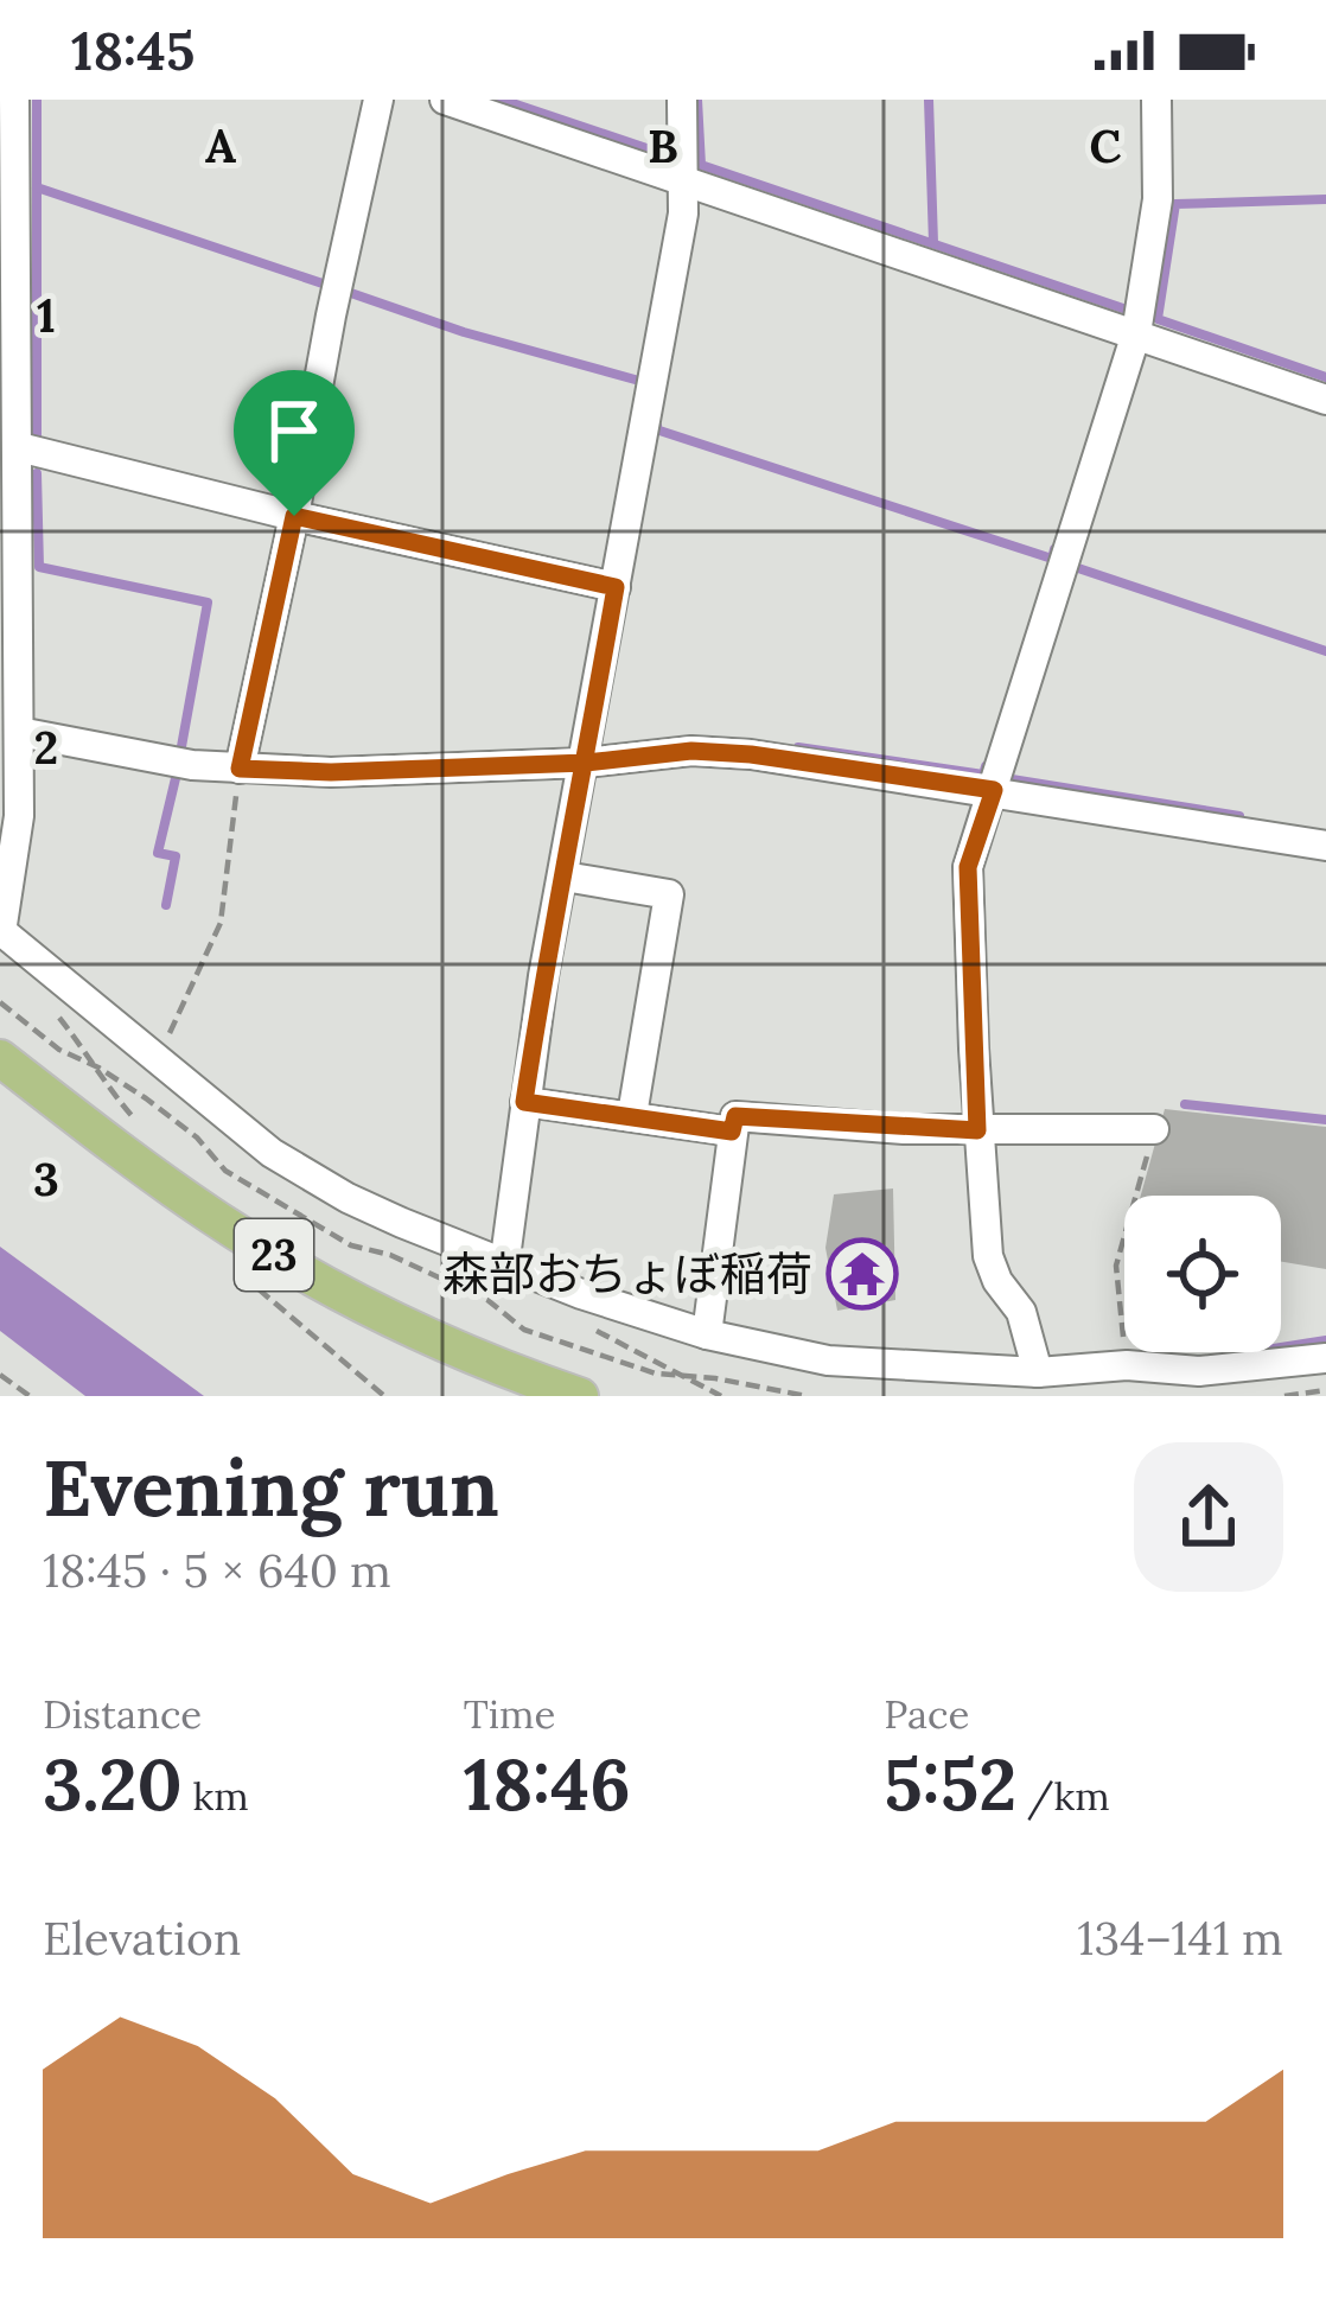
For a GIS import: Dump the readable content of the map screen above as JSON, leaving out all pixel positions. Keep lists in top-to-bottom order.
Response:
{
  "streets": {
    "main road": ["23"]
  },
  "places": {
    "temple": ["森部おちょぼ稲荷"]
  },
  "page": {
    "status": "18:45",
    "heading": ["Evening run", "18:45 · 5 × 640 m"],
    "stats": [
      ["Distance", "3.20 km"],
      ["Time", "18:46"],
      ["Pace", "5:52 /km"]
    ],
    "chart": ["Elevation", "134–141 m"]
  },
  "grid": {
    "columns": ["A", "B", "C"],
    "rows": ["1", "2", "3"]
  }
}
